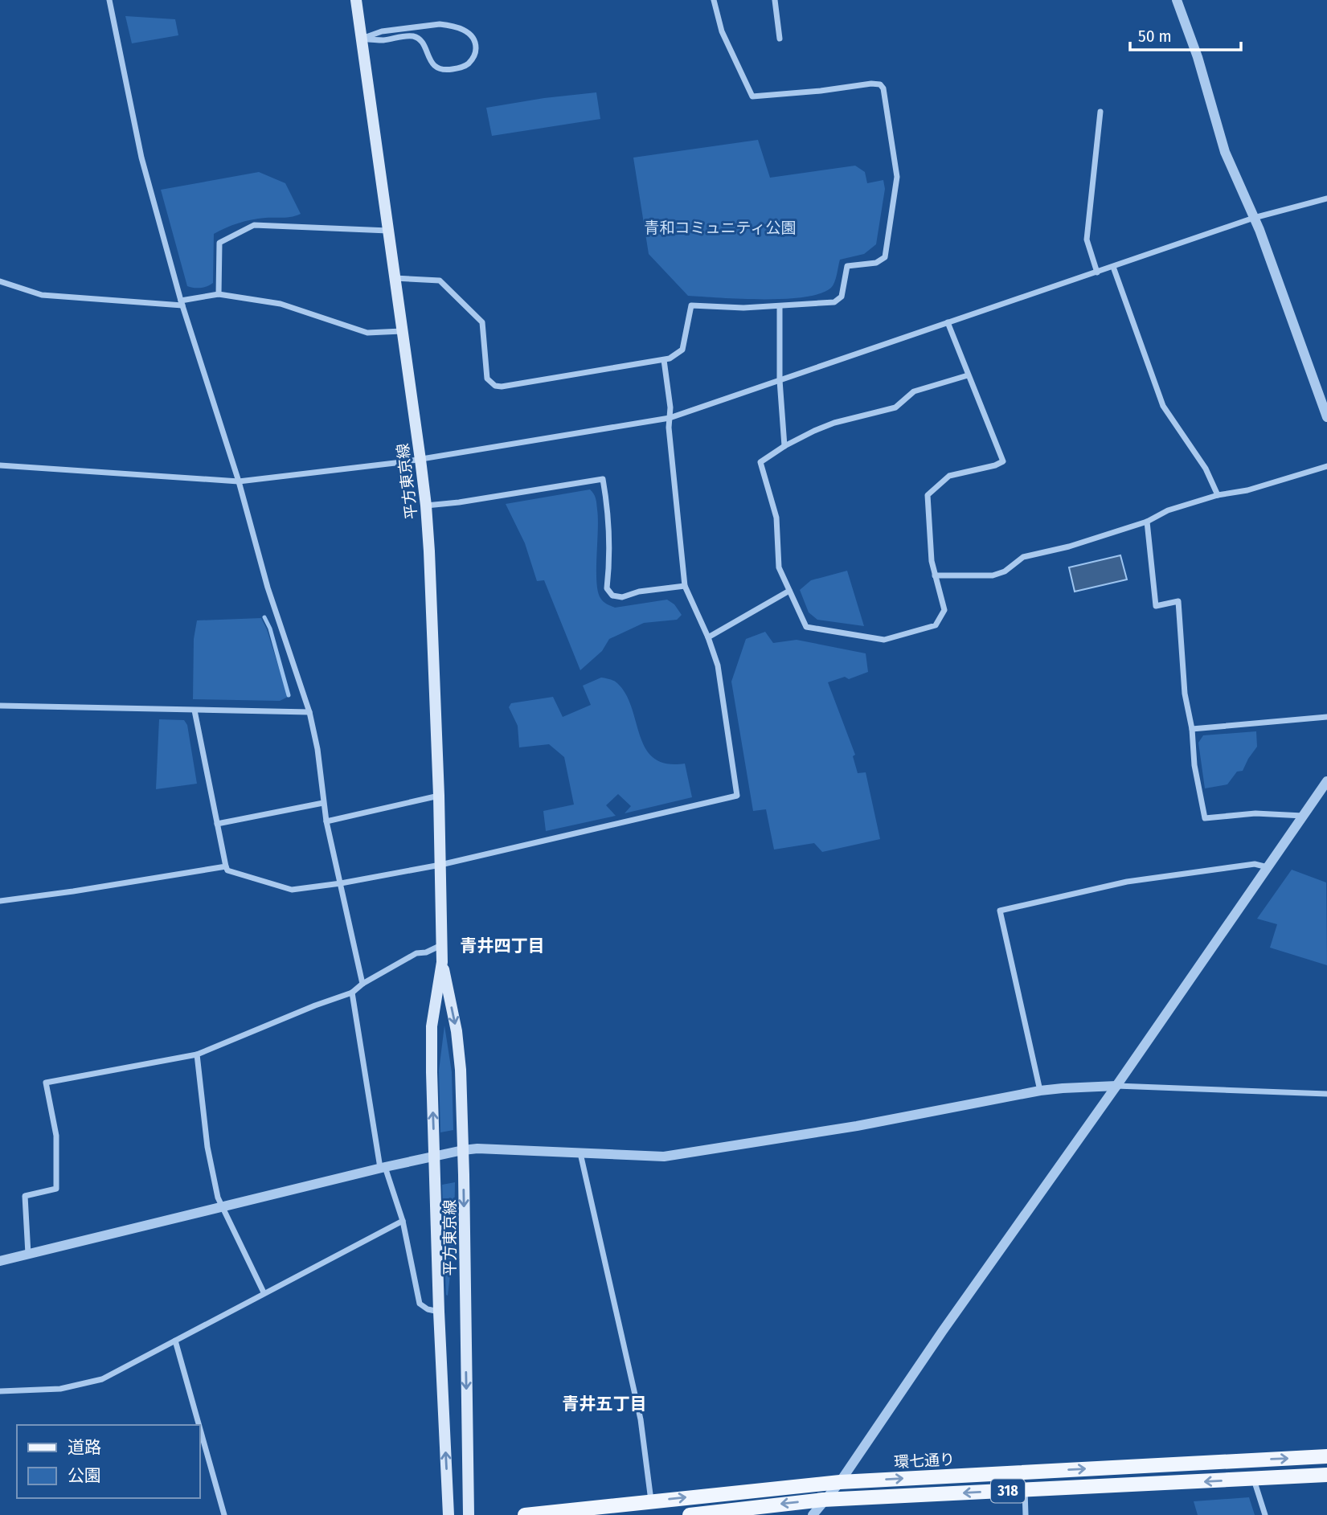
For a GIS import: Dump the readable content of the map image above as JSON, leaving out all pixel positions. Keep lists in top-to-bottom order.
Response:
{
  "streets": {
    "main road": ["平方東京線", "環七通り", "318"]
  },
  "districts": ["青井四丁目", "青井五丁目"],
  "parks": ["青和コミュニティ公園"],
  "legend": ["道路", "公園"],
  "scale_bar": "50 m"
}
